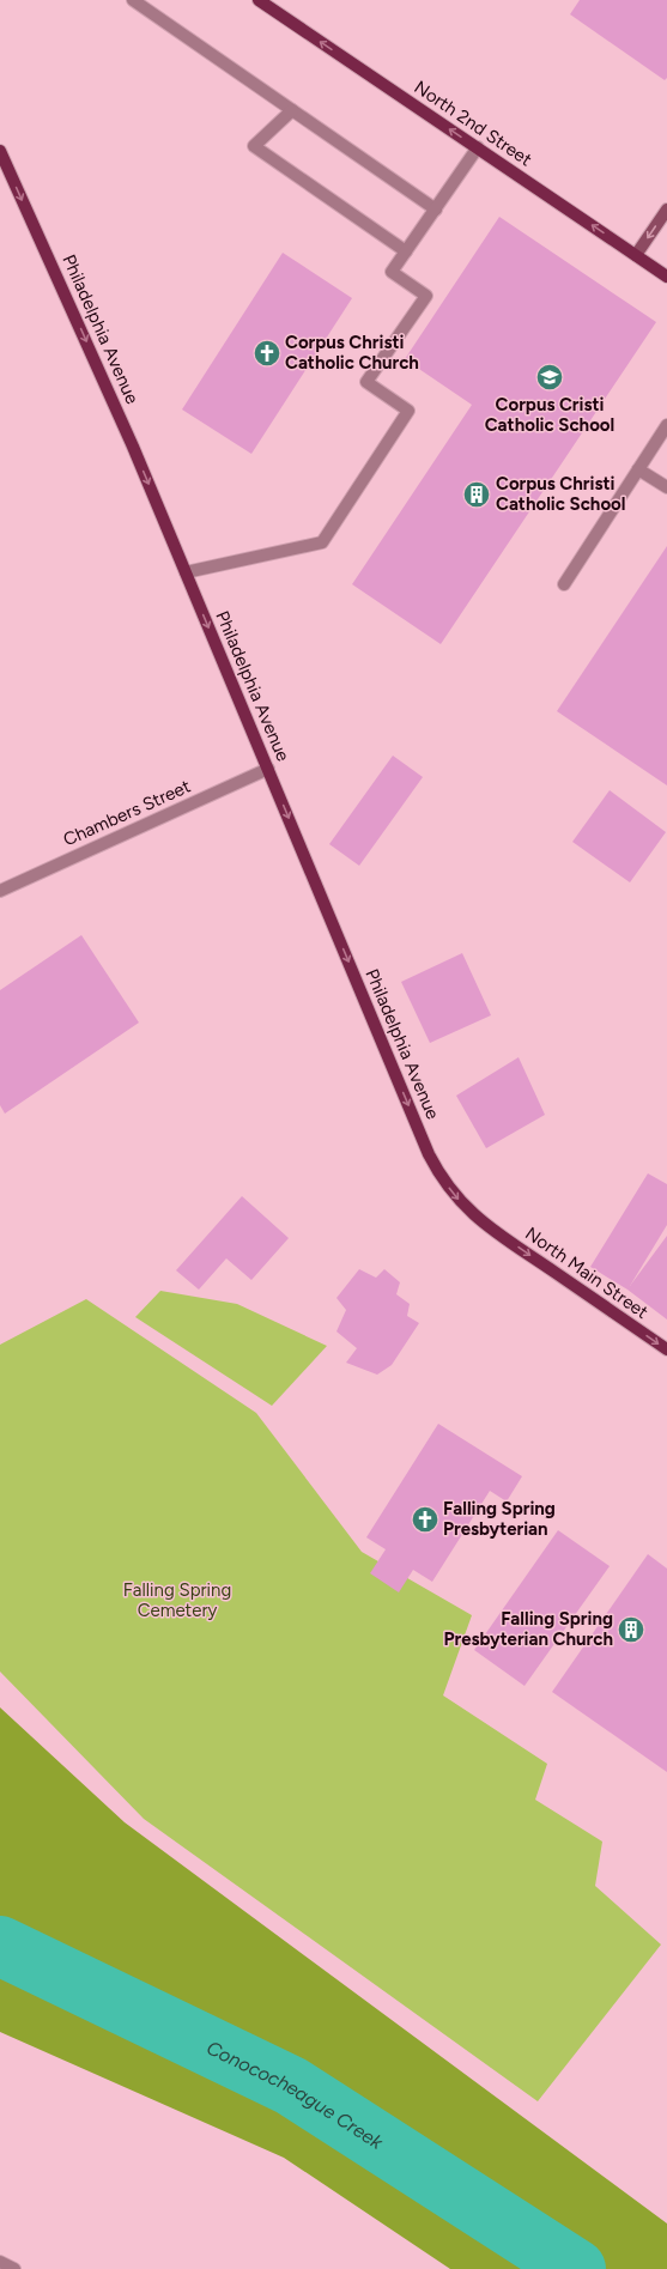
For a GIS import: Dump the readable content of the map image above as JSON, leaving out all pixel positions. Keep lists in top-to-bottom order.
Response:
{
  "streets": {
    "main road": ["North 2nd Street", "Philadelphia Avenue", "North Main Street"],
    "street": ["Chambers Street"]
  },
  "crossings": [
    ["Philadelphia Avenue", "Chambers Street"],
    ["Philadelphia Avenue", "North Main Street"]
  ],
  "one_way": ["North 2nd Street", "Philadelphia Avenue", "North Main Street"],
  "water": ["Conococheague Creek"],
  "parks": ["Falling Spring Cemetery"],
  "places": {
    "church": ["Corpus Christi Catholic Church", "Falling Spring Presbyterian"],
    "school or university": ["Corpus Cristi Catholic School"],
    "building": ["Corpus Christi Catholic School", "Falling Spring Presbyterian Church"]
  }
}
